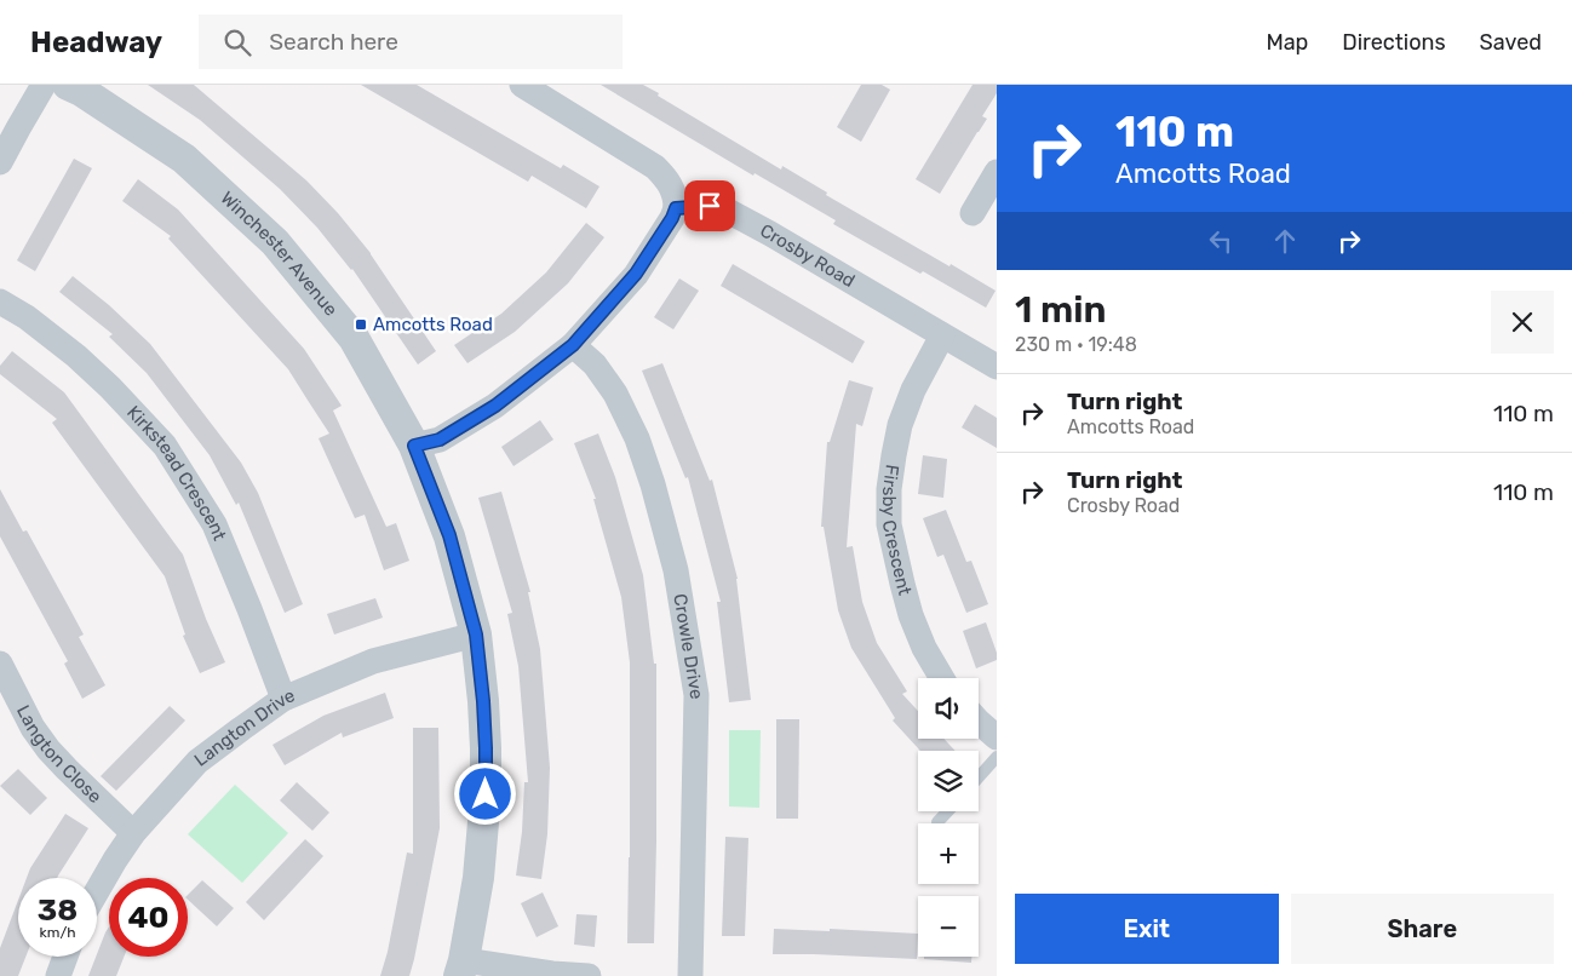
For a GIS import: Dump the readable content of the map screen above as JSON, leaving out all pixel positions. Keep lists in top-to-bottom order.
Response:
{
  "streets": {
    "street": [
      "Winchester Avenue",
      "Crosby Road",
      "Kirkstead Crescent",
      "Firsby Crescent",
      "Crowle Drive",
      "Langton Drive",
      "Langton Close"
    ]
  },
  "crossings": [
    ["Winchester Avenue", "Langton Drive"],
    ["Crosby Road", "Firsby Crescent"],
    ["Kirkstead Crescent", "Langton Drive"],
    ["Langton Drive", "Langton Close"]
  ],
  "places": {
    "transit": ["Amcotts Road"]
  },
  "page": {
    "header": "Headway",
    "search": "Search here",
    "nav": ["Map", "Directions", "Saved"],
    "turn": ["110 m", "Amcotts Road"],
    "heading": ["1 min", "230 m · 19:48"],
    "list": [
      {
        "name": "Turn right",
        "note": "Amcotts Road",
        "value": "110 m"
      },
      {
        "name": "Turn right",
        "note": "Crosby Road",
        "value": "110 m"
      }
    ],
    "map_buttons": ["+", "−"],
    "speed": "38 km/h",
    "limit": "40",
    "buttons": ["Exit", "Share"]
  }
}
